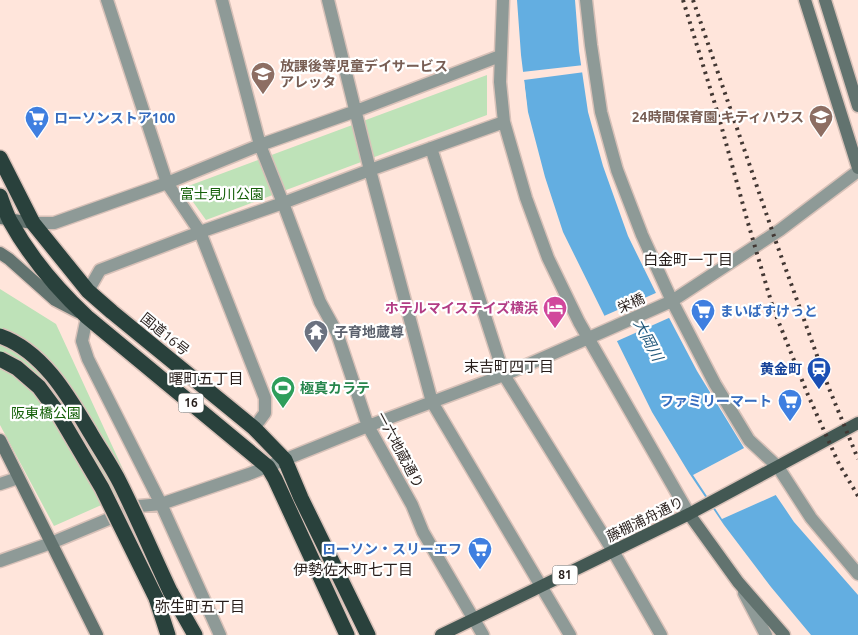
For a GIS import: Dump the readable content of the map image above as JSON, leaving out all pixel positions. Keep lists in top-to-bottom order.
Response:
{
  "streets": {
    "highway": ["国道16号", "16"],
    "main road": ["藤棚浦舟通り", "81"],
    "street": ["栄橋", "一六地蔵通り"]
  },
  "crossings": [
    ["栄橋", "国道16号"],
    ["栄橋", "16"],
    ["栄橋", "一六地蔵通り"],
    ["一六地蔵通り", "藤棚浦舟通り"]
  ],
  "districts": [
    "白金町一丁目",
    "末吉町四丁目",
    "曙町五丁目",
    "伊勢佐木町七丁目",
    "弥生町五丁目"
  ],
  "water": ["大岡川"],
  "parks": ["富士見川公園", "阪東橋公園"],
  "places": {
    "school or university": ["放課後等児童デイサービス アレッタ", "24時間保育園 キティハウス"],
    "supermarket": [
      "ローソンストア100",
      "まいばすけっと",
      "ファミリーマート",
      "ローソン・スリーエフ"
    ],
    "hotel": ["ホテルマイステイズ横浜"],
    "temple": ["子育地蔵尊"],
    "station": ["黄金町"],
    "sports": ["極真カラテ"]
  }
}
